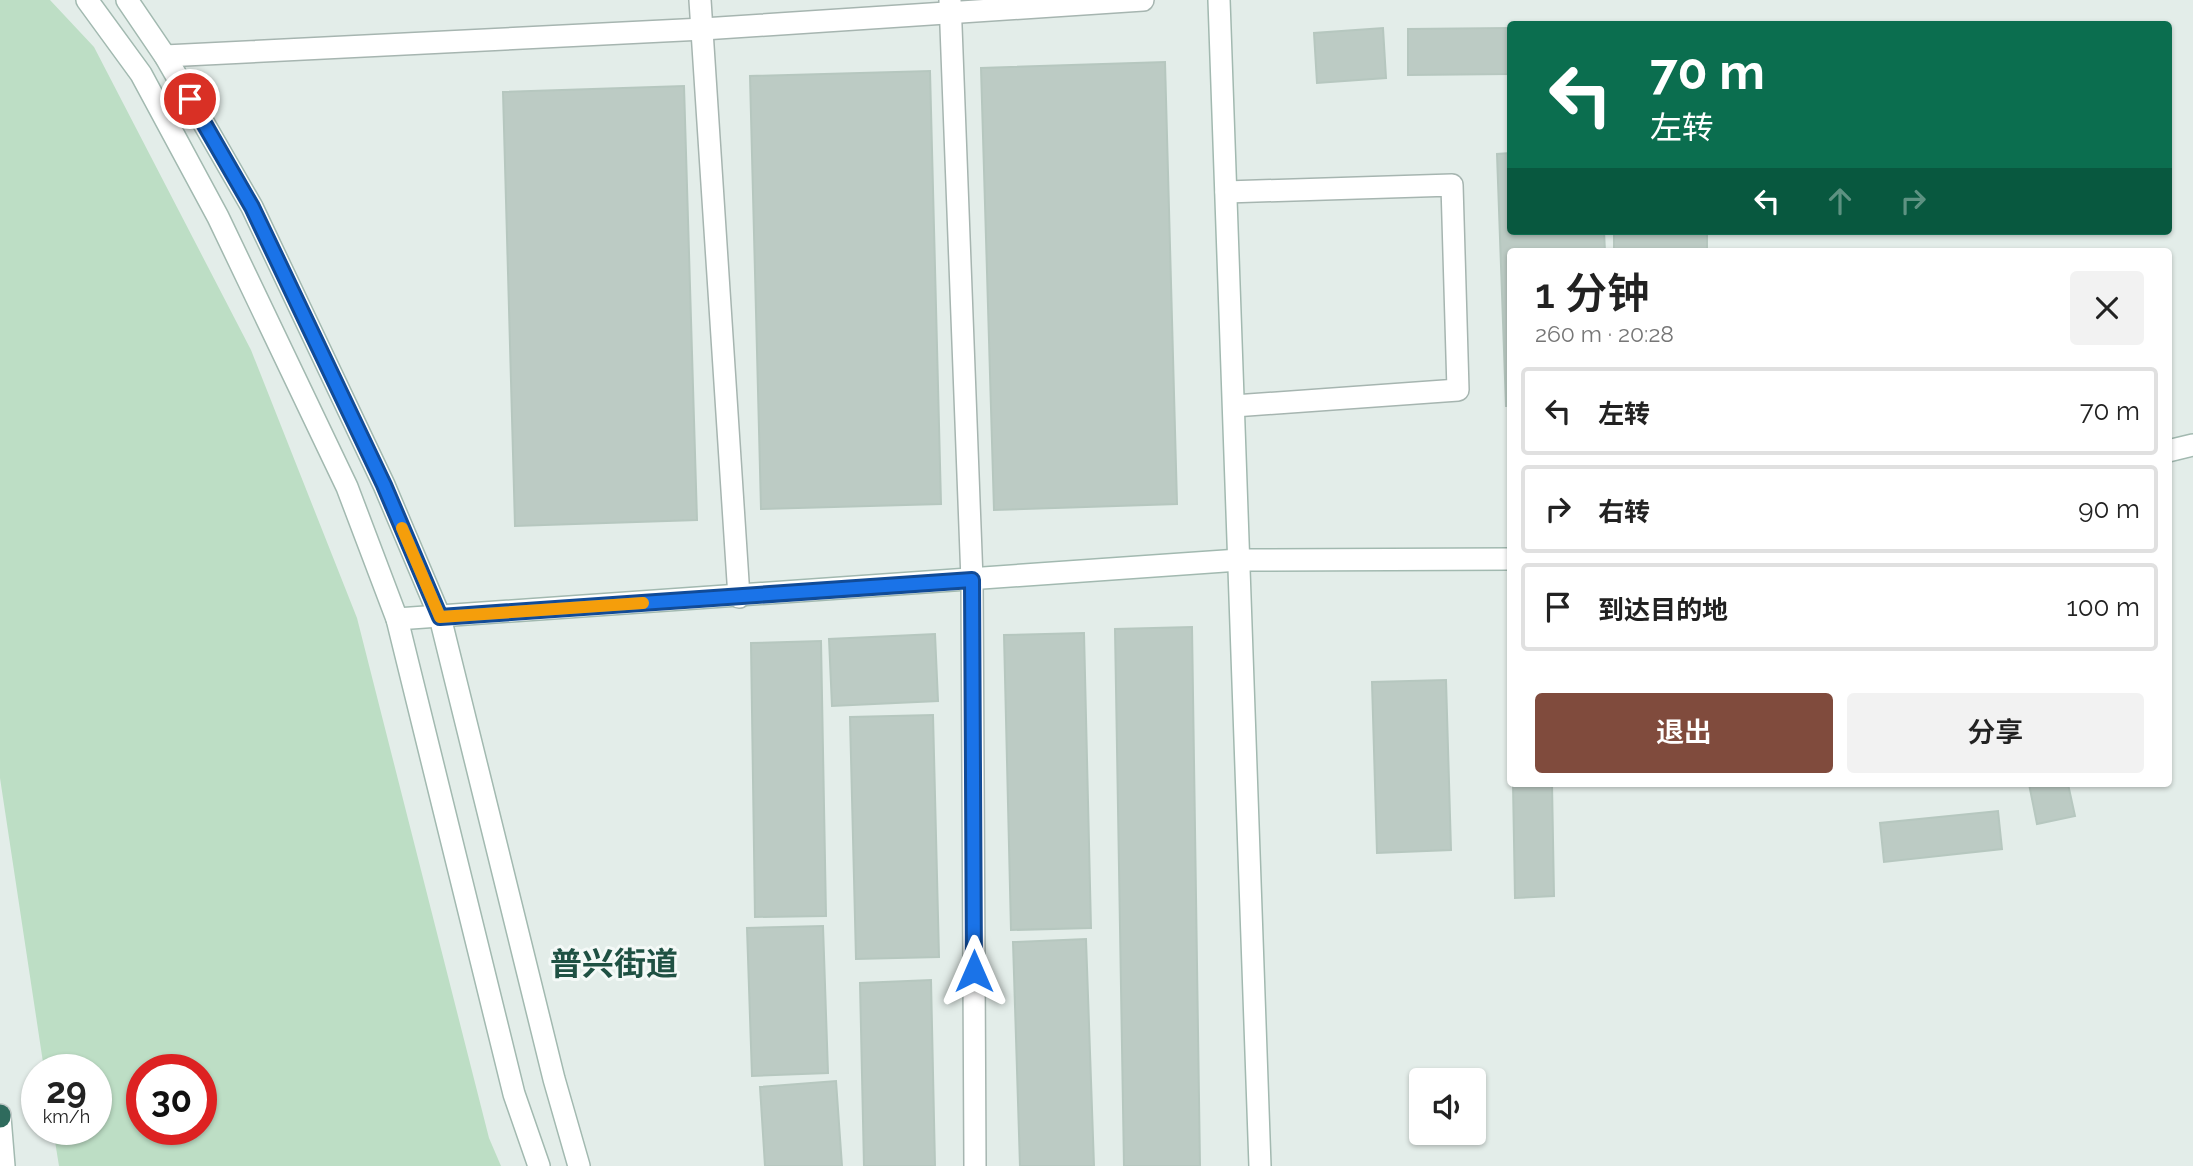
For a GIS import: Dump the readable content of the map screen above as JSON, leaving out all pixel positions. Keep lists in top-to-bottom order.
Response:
{
  "districts": ["普兴街道"],
  "page": {
    "turn": ["70 m", "左转"],
    "heading": ["1 分钟", "260 m · 20:28"],
    "list": [
      {
        "name": "左转",
        "value": "70 m"
      },
      {
        "name": "右转",
        "value": "90 m"
      },
      {
        "name": "到达目的地",
        "value": "100 m"
      }
    ],
    "buttons": ["退出", "分享"],
    "speed": "29 km/h",
    "limit": "30"
  }
}
